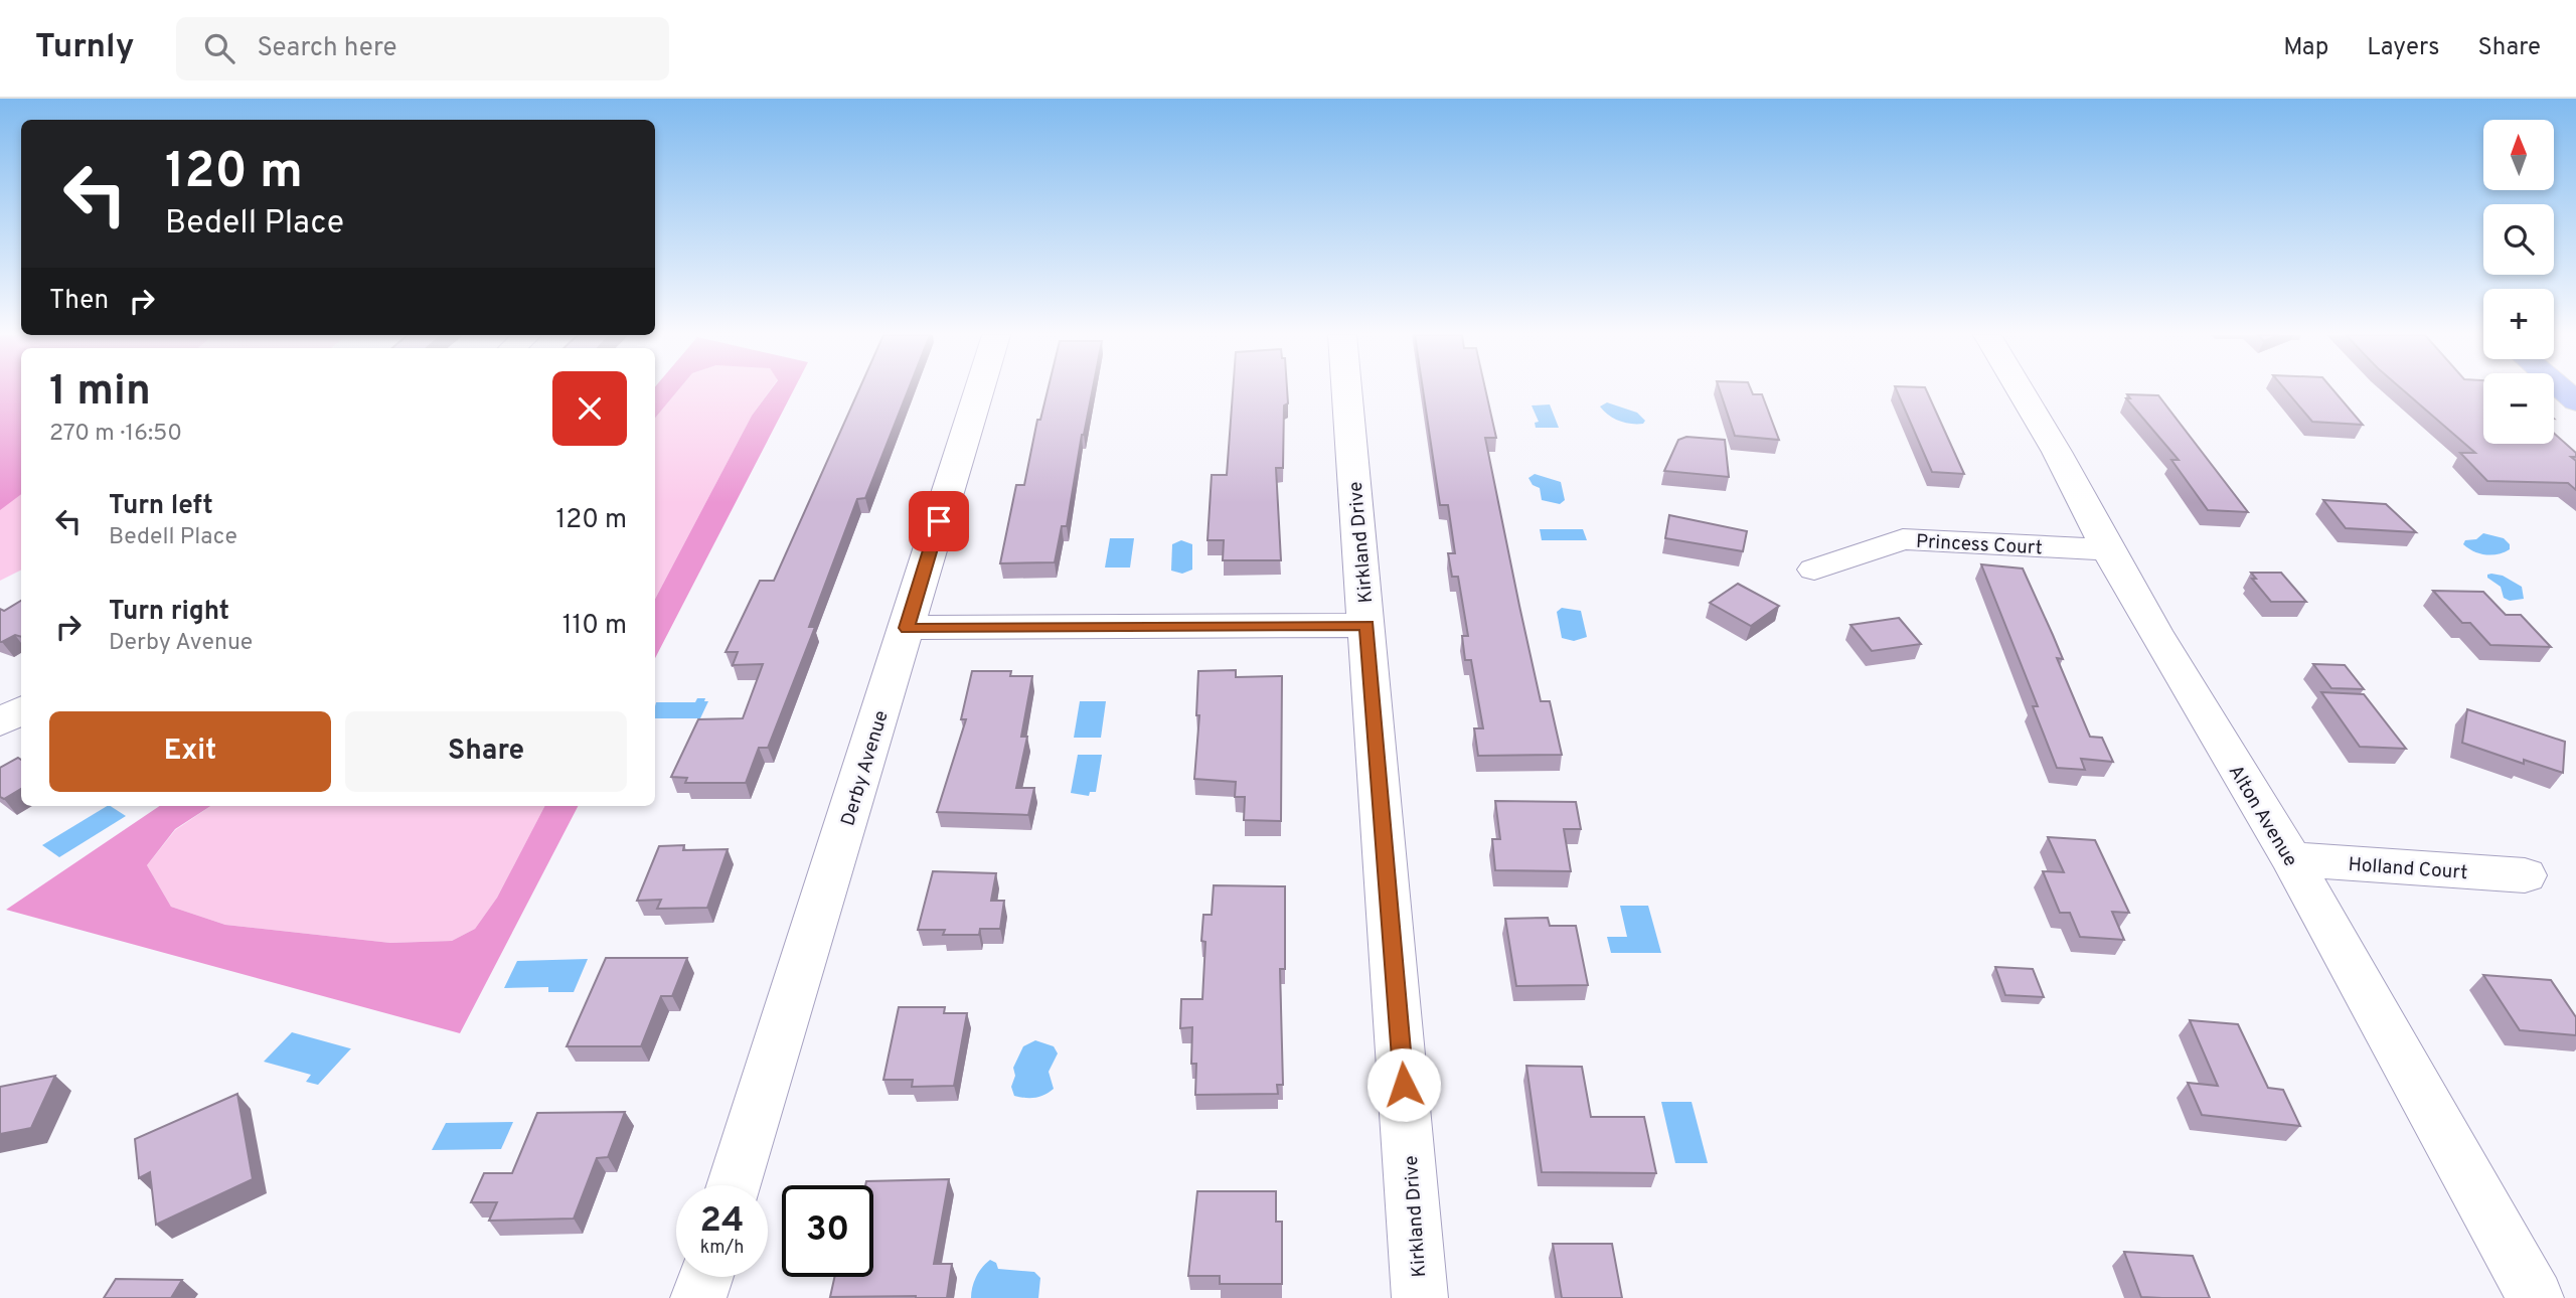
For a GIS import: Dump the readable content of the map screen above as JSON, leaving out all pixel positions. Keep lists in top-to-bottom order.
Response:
{
  "streets": {
    "street": [
      "Kirkland Drive",
      "Princess Court",
      "Derby Avenue",
      "Alton Avenue",
      "Holland Court"
    ]
  },
  "crossings": [
    ["Princess Court", "Alton Avenue"],
    ["Alton Avenue", "Holland Court"]
  ],
  "north": "top",
  "page": {
    "header": "Turnly",
    "search": "Search here",
    "nav": ["Map", "Layers", "Share"],
    "map_buttons": ["+", "−"],
    "turn": ["120 m", "Bedell Place"],
    "then": "Then",
    "heading": ["1 min", "270 m · 16:50"],
    "list": [
      {
        "name": "Turn left",
        "note": "Bedell Place",
        "value": "120 m"
      },
      {
        "name": "Turn right",
        "note": "Derby Avenue",
        "value": "110 m"
      }
    ],
    "buttons": ["Exit", "Share"],
    "speed": "24 km/h",
    "limit": "30"
  }
}
